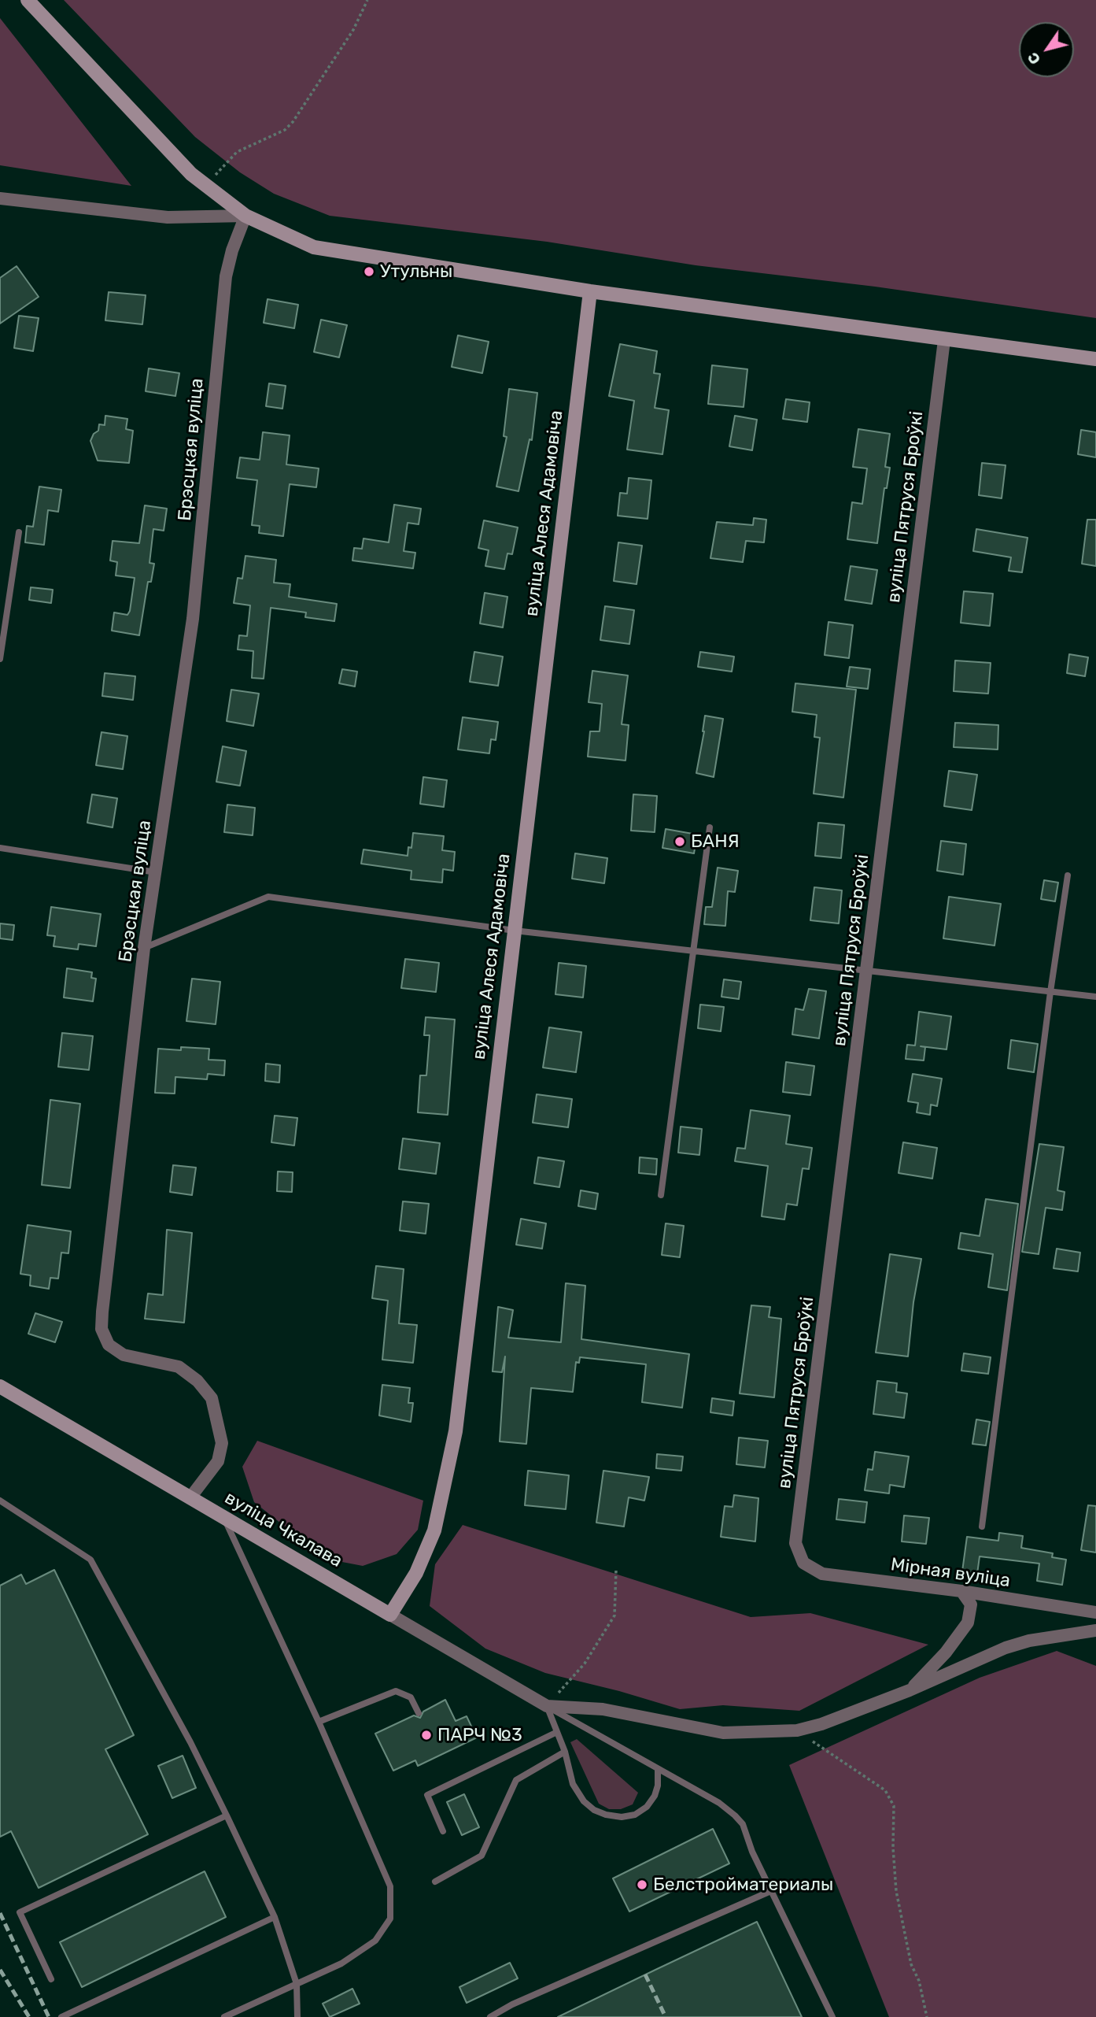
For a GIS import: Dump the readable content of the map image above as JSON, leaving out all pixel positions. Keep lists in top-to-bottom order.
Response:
{
  "streets": {
    "street": [
      "Брэсцкая вуліца",
      "вуліца Пятруся Броўкі",
      "вуліца Алеся Адамовіча",
      "вуліца Чкалава",
      "Мірная вуліца"
    ]
  },
  "crossings": [
    ["Брэсцкая вуліца", "вуліца Чкалава"],
    ["вуліца Пятруся Броўкі", "Мірная вуліца"],
    ["вуліца Алеся Адамовіча", "вуліца Чкалава"]
  ],
  "places": [
    "Утульны",
    "БАНЯ",
    "ПАРЧ №3",
    "Белстройматериалы"
  ],
  "north": "bottom left"
}
